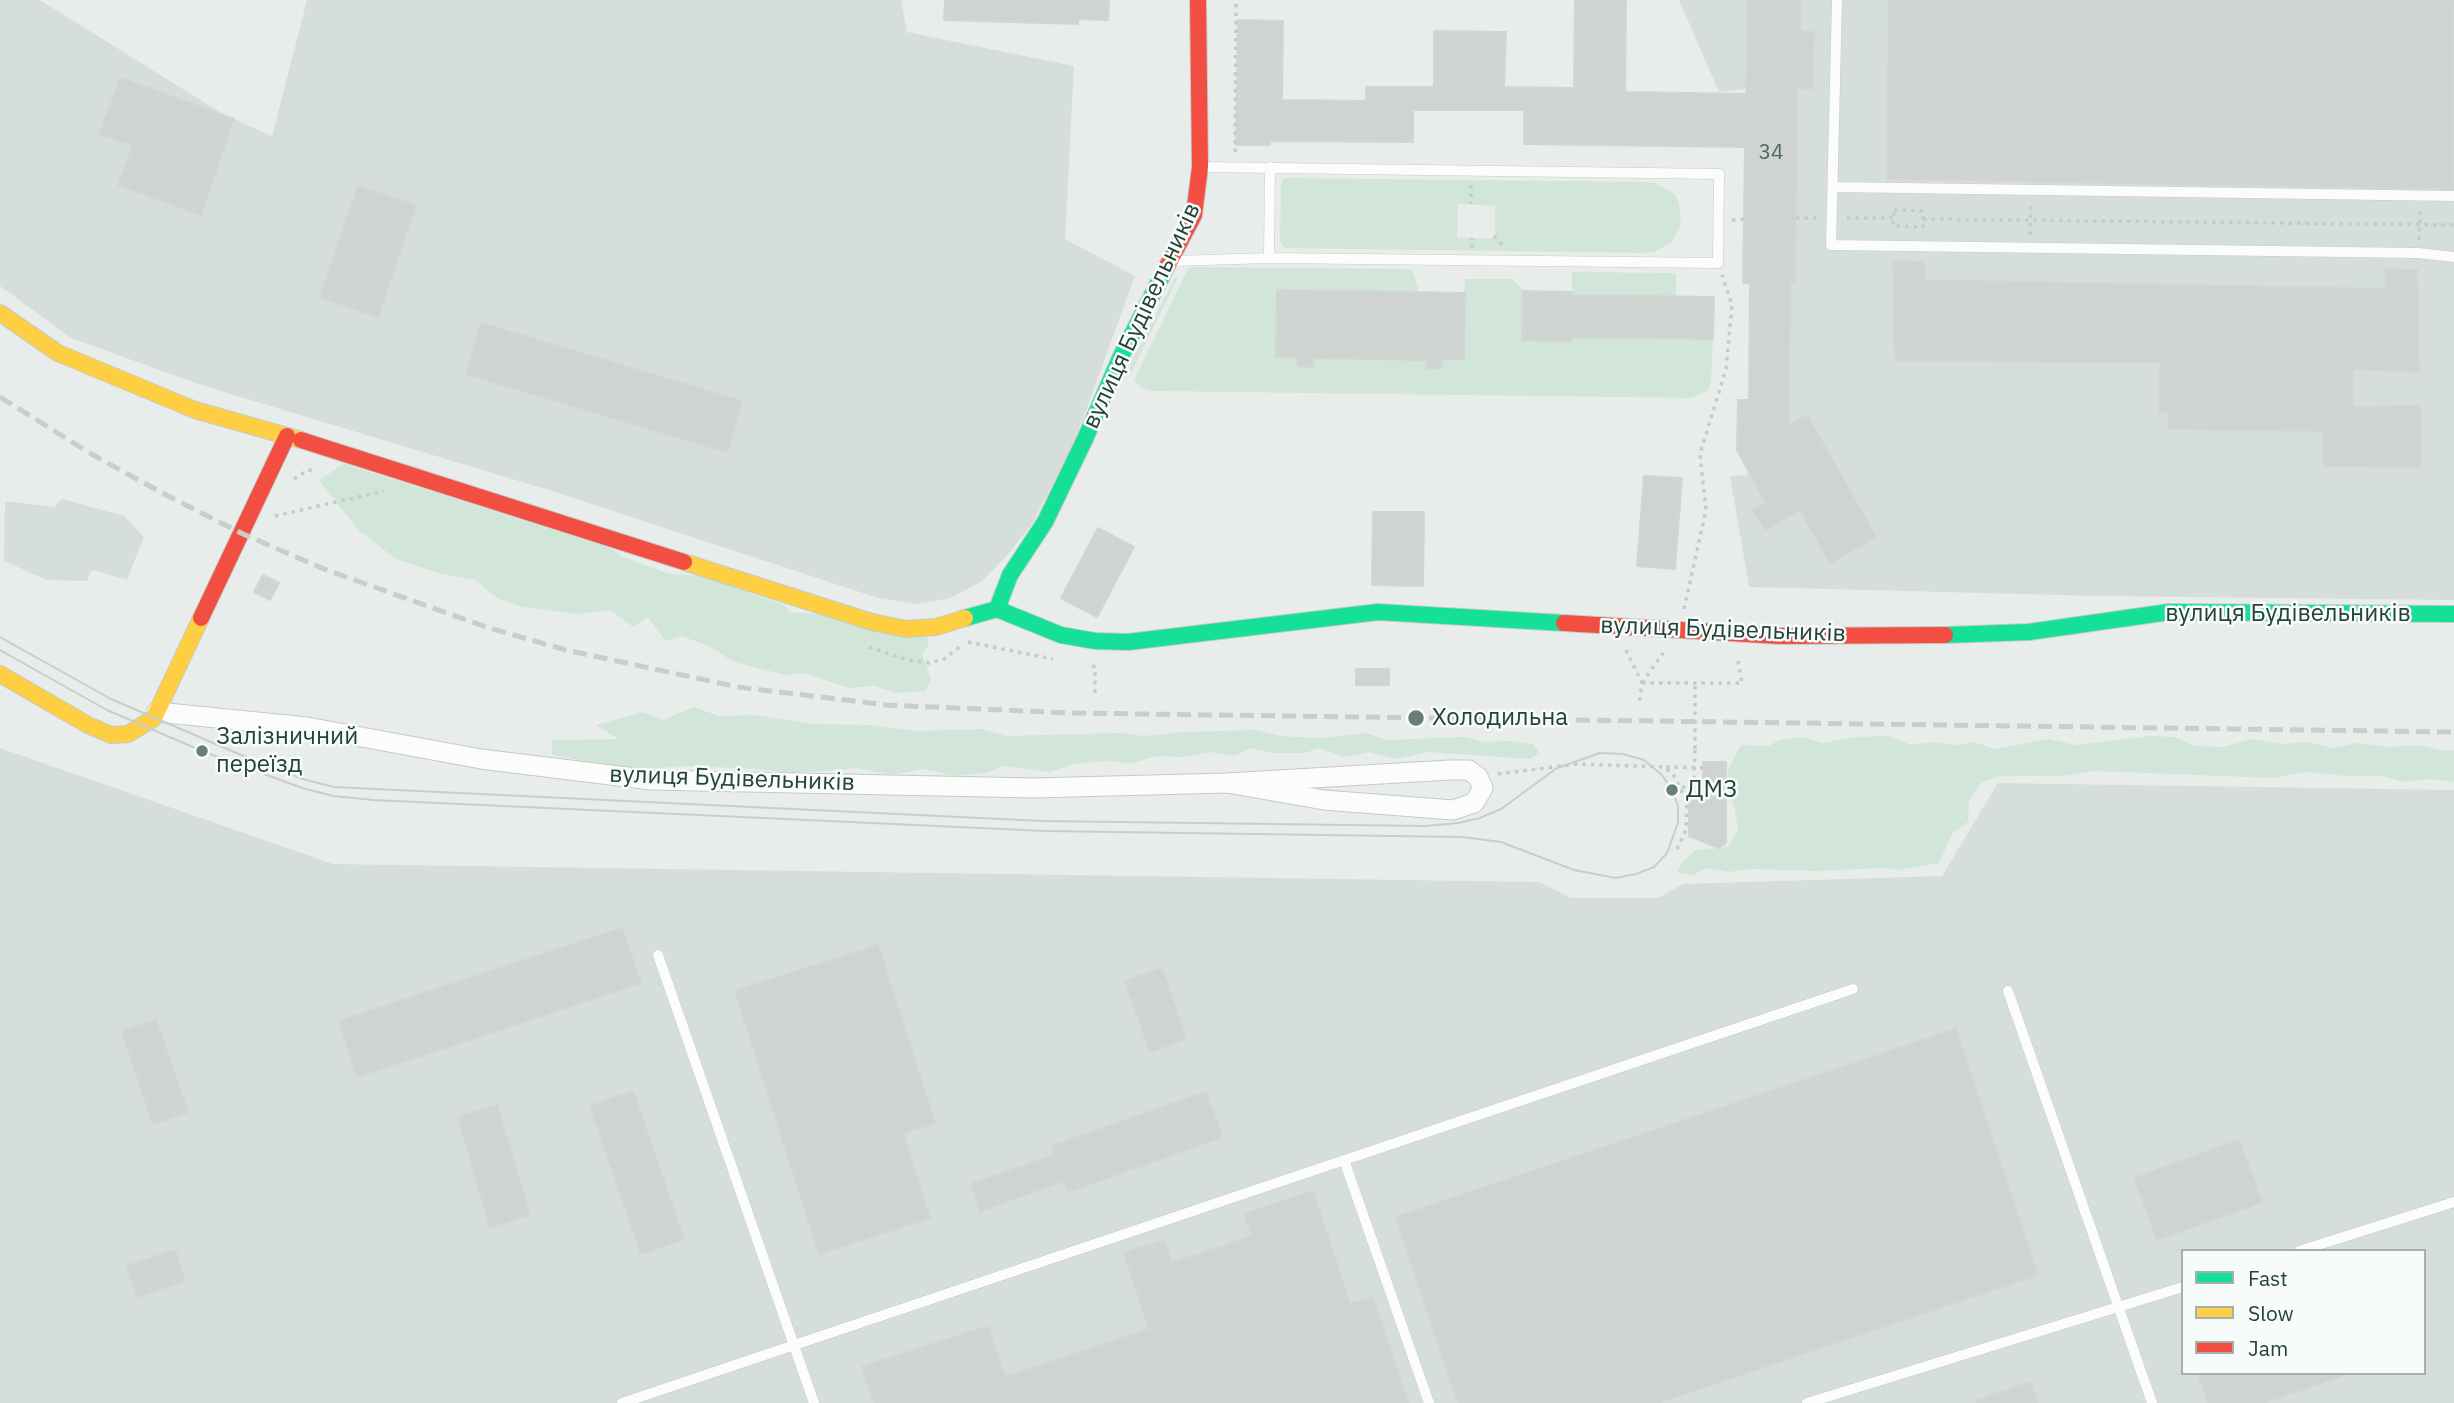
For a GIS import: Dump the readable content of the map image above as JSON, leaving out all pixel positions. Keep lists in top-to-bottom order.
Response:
{
  "streets": {
    "street": ["вулиця Будівельників"]
  },
  "places": ["Холодильна", "Залізничний переїзд", "ДМЗ"],
  "house_numbers": ["34"],
  "legend": ["Fast", "Slow", "Jam"]
}
